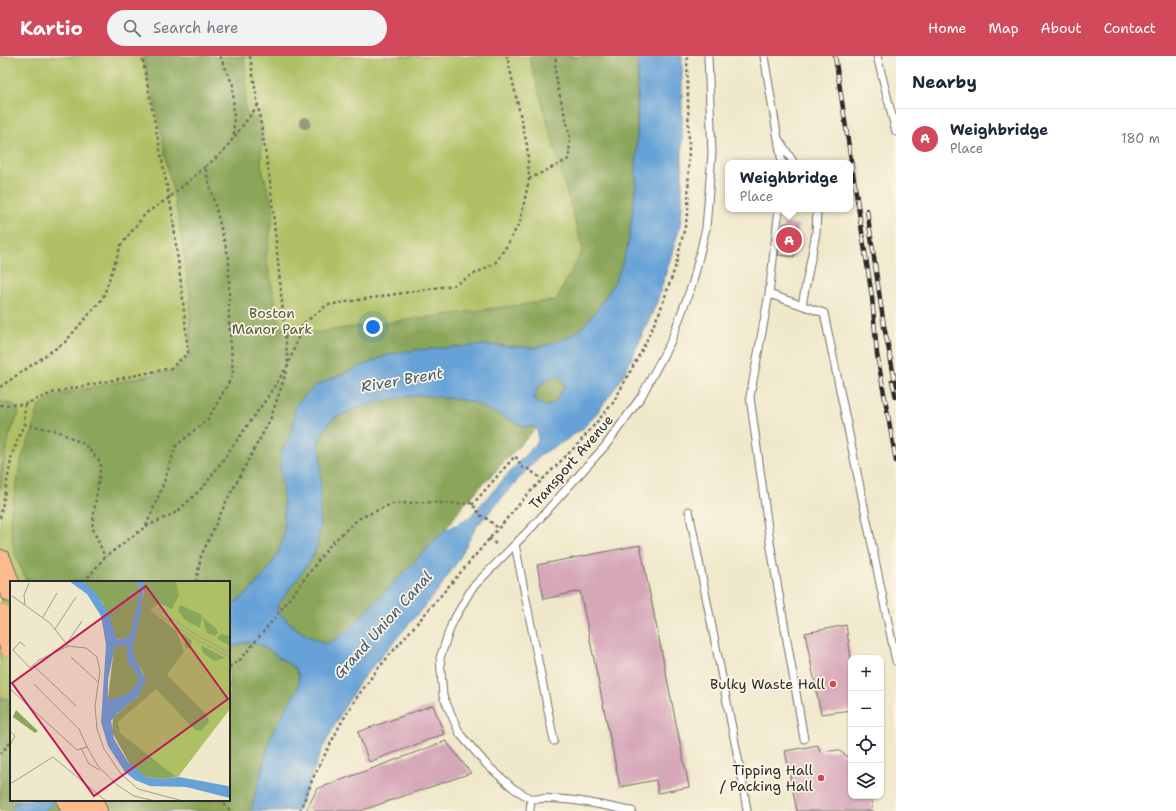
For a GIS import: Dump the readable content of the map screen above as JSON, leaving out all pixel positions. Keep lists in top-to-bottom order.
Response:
{
  "streets": {
    "lane": ["Transport Avenue"]
  },
  "water": ["River Brent", "Grand Union Canal"],
  "parks": ["Boston Manor Park"],
  "places": ["Bulky Waste Hall", "Tipping Hall / Packing Hall"],
  "page": {
    "header": "Kartio",
    "search": "Search here",
    "nav": [
      "Home",
      "Map",
      "About",
      "Contact"
    ],
    "heading": "Nearby",
    "list": [
      {
        "mark": "A",
        "name": "Weighbridge",
        "note": "Place",
        "value": "180 m"
      }
    ],
    "popup": ["Weighbridge", "Place"],
    "pins": "A",
    "map_buttons": ["+", "−"]
  }
}
